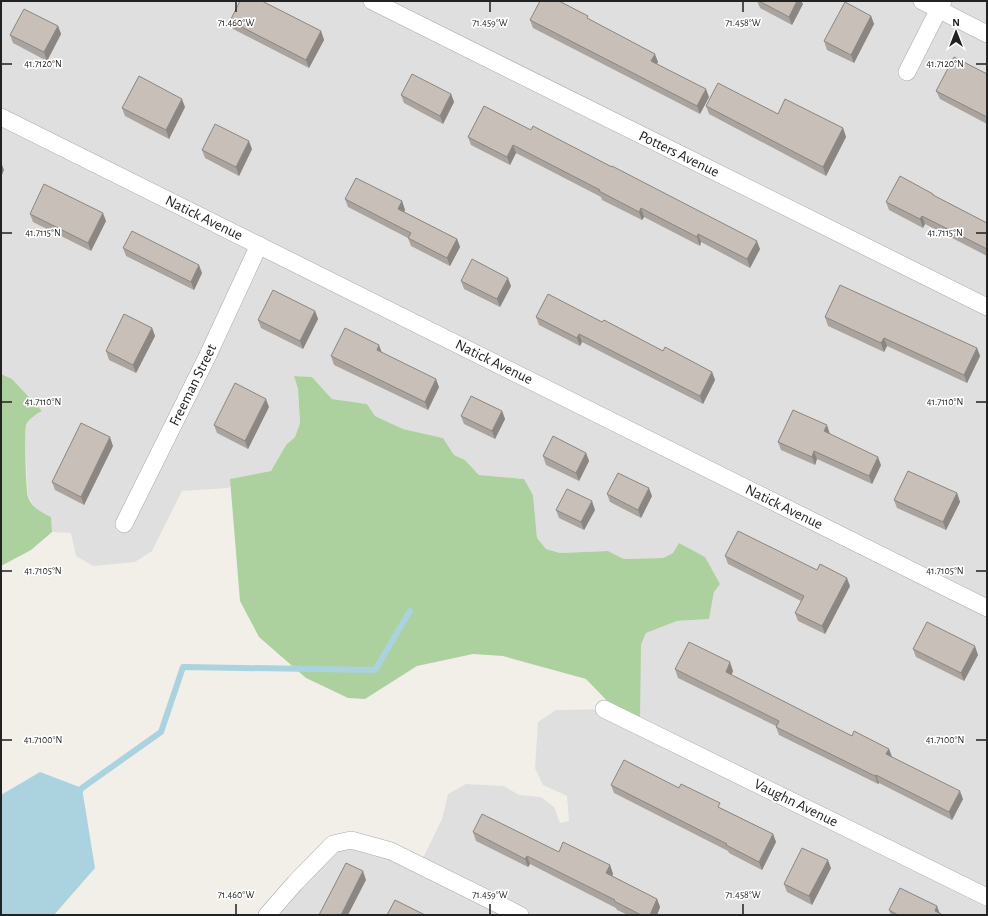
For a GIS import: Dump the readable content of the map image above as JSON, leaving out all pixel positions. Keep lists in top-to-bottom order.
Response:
{
  "streets": {
    "street": [
      "Potters Avenue",
      "Natick Avenue",
      "Freeman Street",
      "Vaughn Avenue"
    ]
  },
  "crossings": [
    ["Natick Avenue", "Freeman Street"]
  ],
  "north": "top",
  "coordinates": [
    "71.460°W",
    "71.459°W",
    "71.458°W",
    "41.7120°N",
    "41.7115°N",
    "41.7110°N",
    "41.7105°N",
    "41.7100°N"
  ]
}
